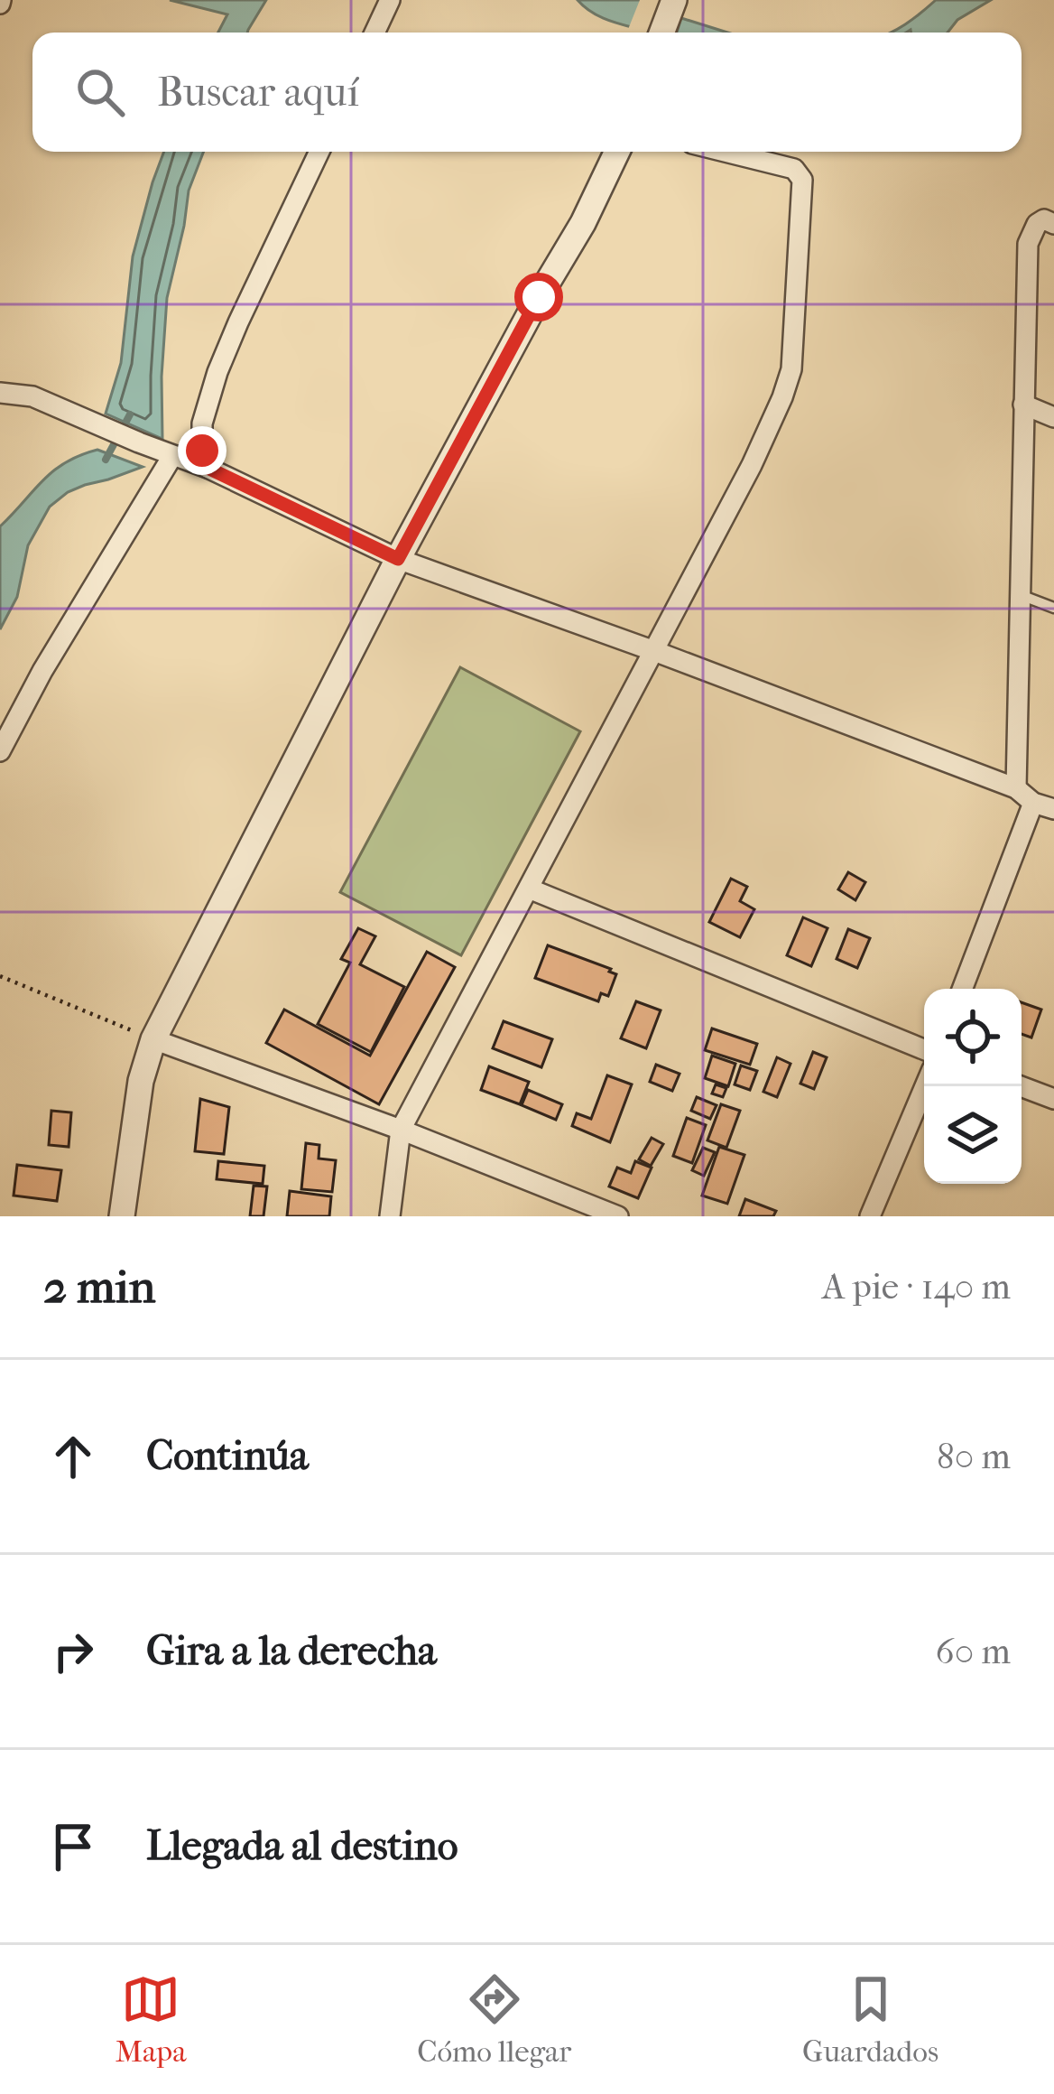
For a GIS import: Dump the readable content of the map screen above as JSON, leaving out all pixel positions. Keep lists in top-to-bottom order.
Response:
{
  "page": {
    "search": "Buscar aquí",
    "heading": ["2 min", "A pie · 140 m"],
    "list": [
      ["Continúa", "80 m"],
      ["Gira a la derecha", "60 m"],
      "Llegada al destino"
    ],
    "nav": ["Mapa", "Cómo llegar", "Guardados"]
  }
}
